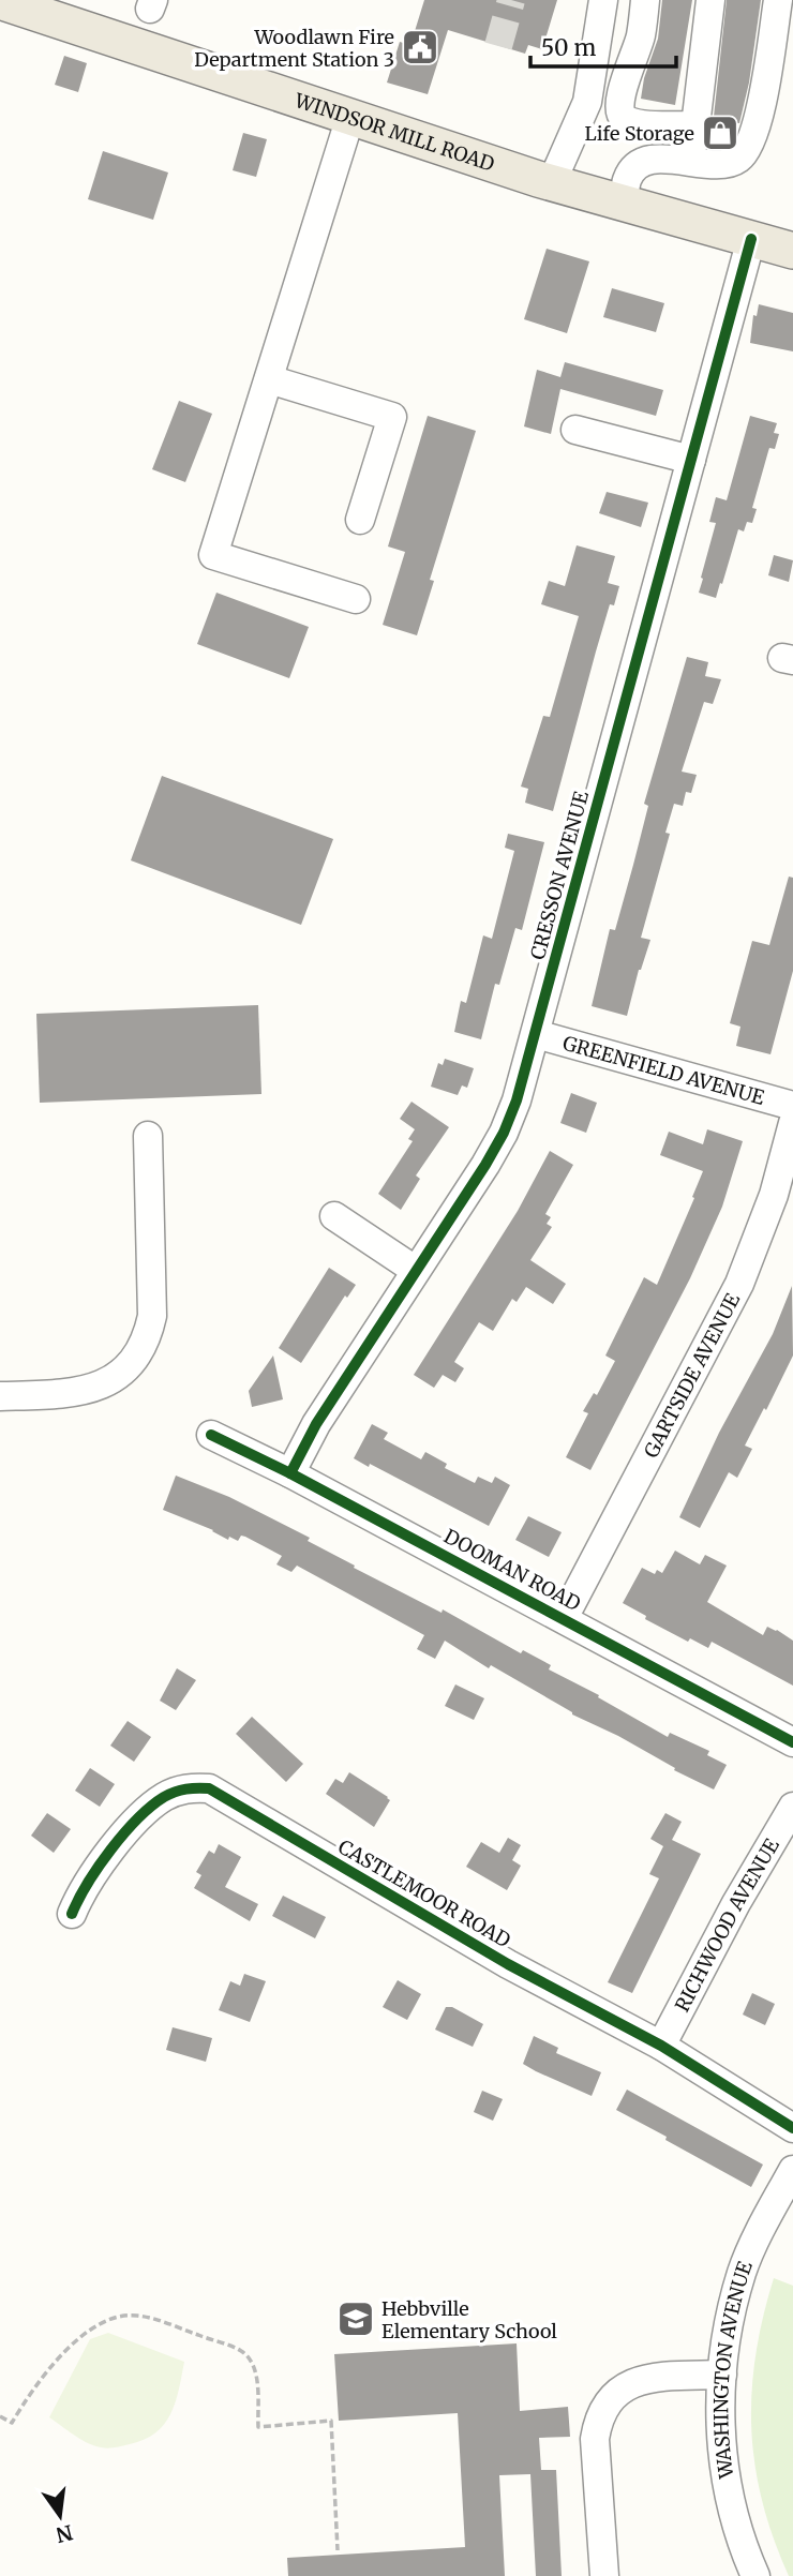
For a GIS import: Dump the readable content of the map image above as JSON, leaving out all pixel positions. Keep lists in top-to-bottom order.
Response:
{
  "streets": {
    "main road": ["WINDSOR MILL ROAD"],
    "street": [
      "CRESSON AVENUE",
      "GREENFIELD AVENUE",
      "GARTSIDE AVENUE",
      "DOOMAN ROAD",
      "CASTLEMOOR ROAD",
      "RICHWOOD AVENUE",
      "WASHINGTON AVENUE"
    ]
  },
  "crossings": [
    ["WINDSOR MILL ROAD", "CRESSON AVENUE"],
    ["CRESSON AVENUE", "GREENFIELD AVENUE"],
    ["CRESSON AVENUE", "DOOMAN ROAD"],
    ["GARTSIDE AVENUE", "DOOMAN ROAD"],
    ["CASTLEMOOR ROAD", "RICHWOOD AVENUE"]
  ],
  "places": {
    "public building": ["Woodlawn Fire Department Station 3"],
    "shop": ["Life Storage"],
    "school or university": ["Hebbville Elementary School"]
  },
  "scale_bar": "50 m",
  "north": "bottom"
}
